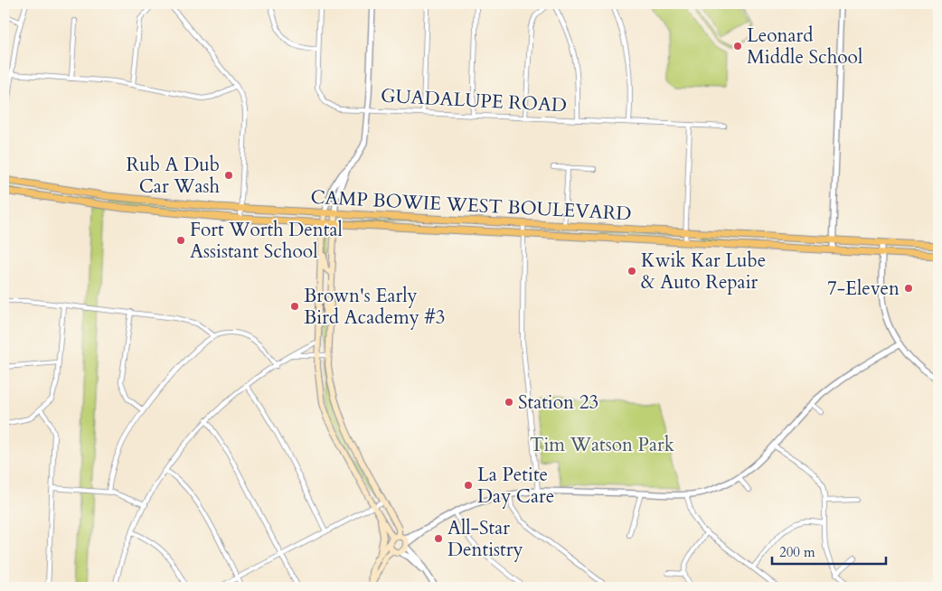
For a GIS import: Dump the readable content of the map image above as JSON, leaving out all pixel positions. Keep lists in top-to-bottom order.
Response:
{
  "streets": {
    "main road": ["CAMP BOWIE WEST BOULEVARD"],
    "street": ["GUADALUPE ROAD"]
  },
  "parks": ["Tim Watson Park"],
  "places": [
    "Leonard Middle School",
    "Rub A Dub Car Wash",
    "Fort Worth Dental Assistant School",
    "Kwik Kar Lube & Auto Repair",
    "7-Eleven",
    "Brown's Early Bird Academy #3",
    "Station 23",
    "La Petite Day Care",
    "All-Star Dentistry"
  ],
  "scale_bar": "200 m"
}
